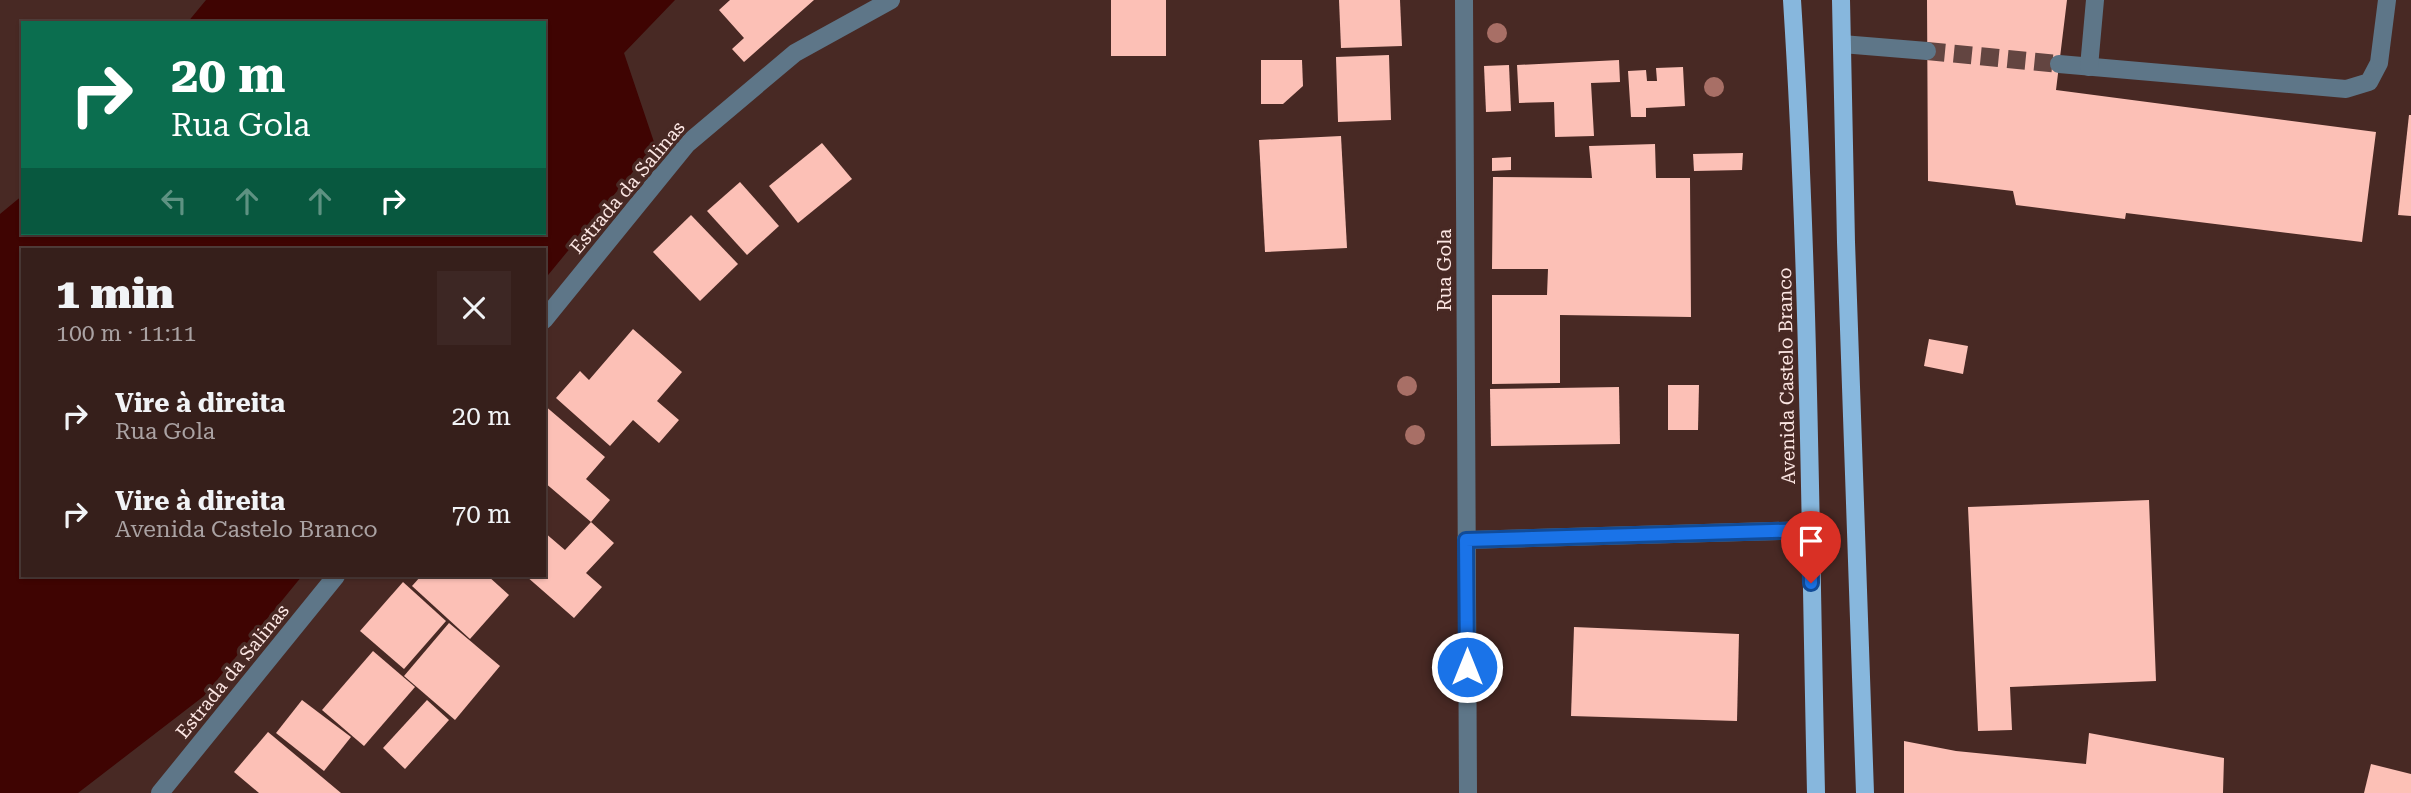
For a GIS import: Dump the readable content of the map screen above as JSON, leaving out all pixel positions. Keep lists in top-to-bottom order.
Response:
{
  "streets": {
    "main road": ["Avenida Castelo Branco"],
    "street": ["Estrada da Salinas", "Rua Gola"]
  },
  "page": {
    "turn": ["20 m", "Rua Gola"],
    "heading": ["1 min", "100 m · 11:11"],
    "list": [
      {
        "name": "Vire à direita",
        "note": "Rua Gola",
        "value": "20 m"
      },
      {
        "name": "Vire à direita",
        "note": "Avenida Castelo Branco",
        "value": "70 m"
      }
    ]
  }
}
